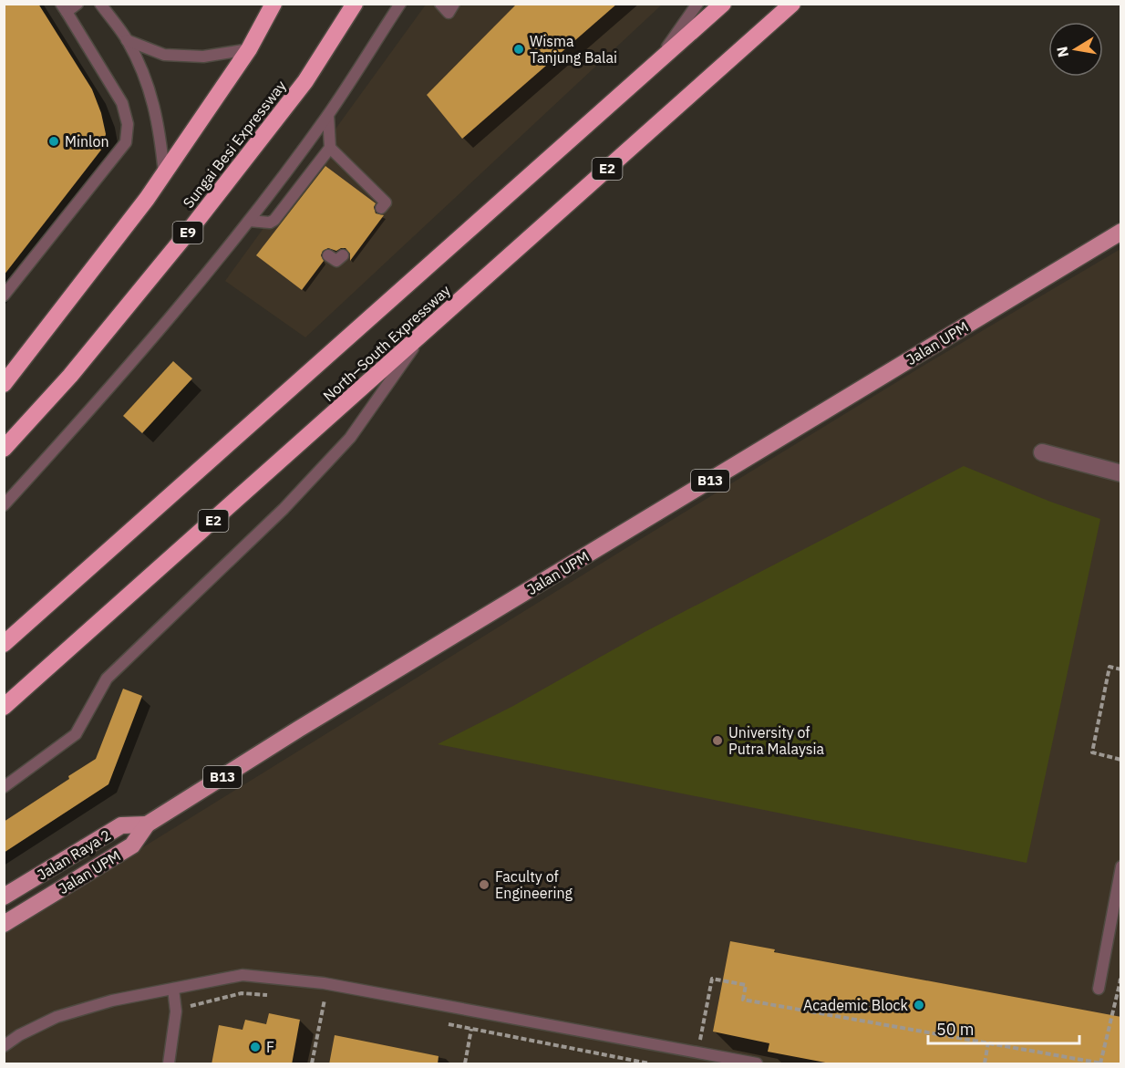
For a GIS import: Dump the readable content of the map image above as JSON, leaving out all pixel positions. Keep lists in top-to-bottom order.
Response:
{
  "streets": {
    "highway": [
      "Sungai Besi Expressway",
      "E2",
      "E9",
      "North–South Expressway"
    ],
    "main road": ["Jalan UPM", "B13", "Jalan Raya 2"]
  },
  "crossings": [
    ["Jalan UPM", "Jalan Raya 2"]
  ],
  "places": [
    "Wisma Tanjung Balai",
    "Minlon",
    "University of Putra Malaysia",
    "Faculty of Engineering",
    "Academic Block",
    "F"
  ],
  "scale_bar": "50 m",
  "north": "left"
}
